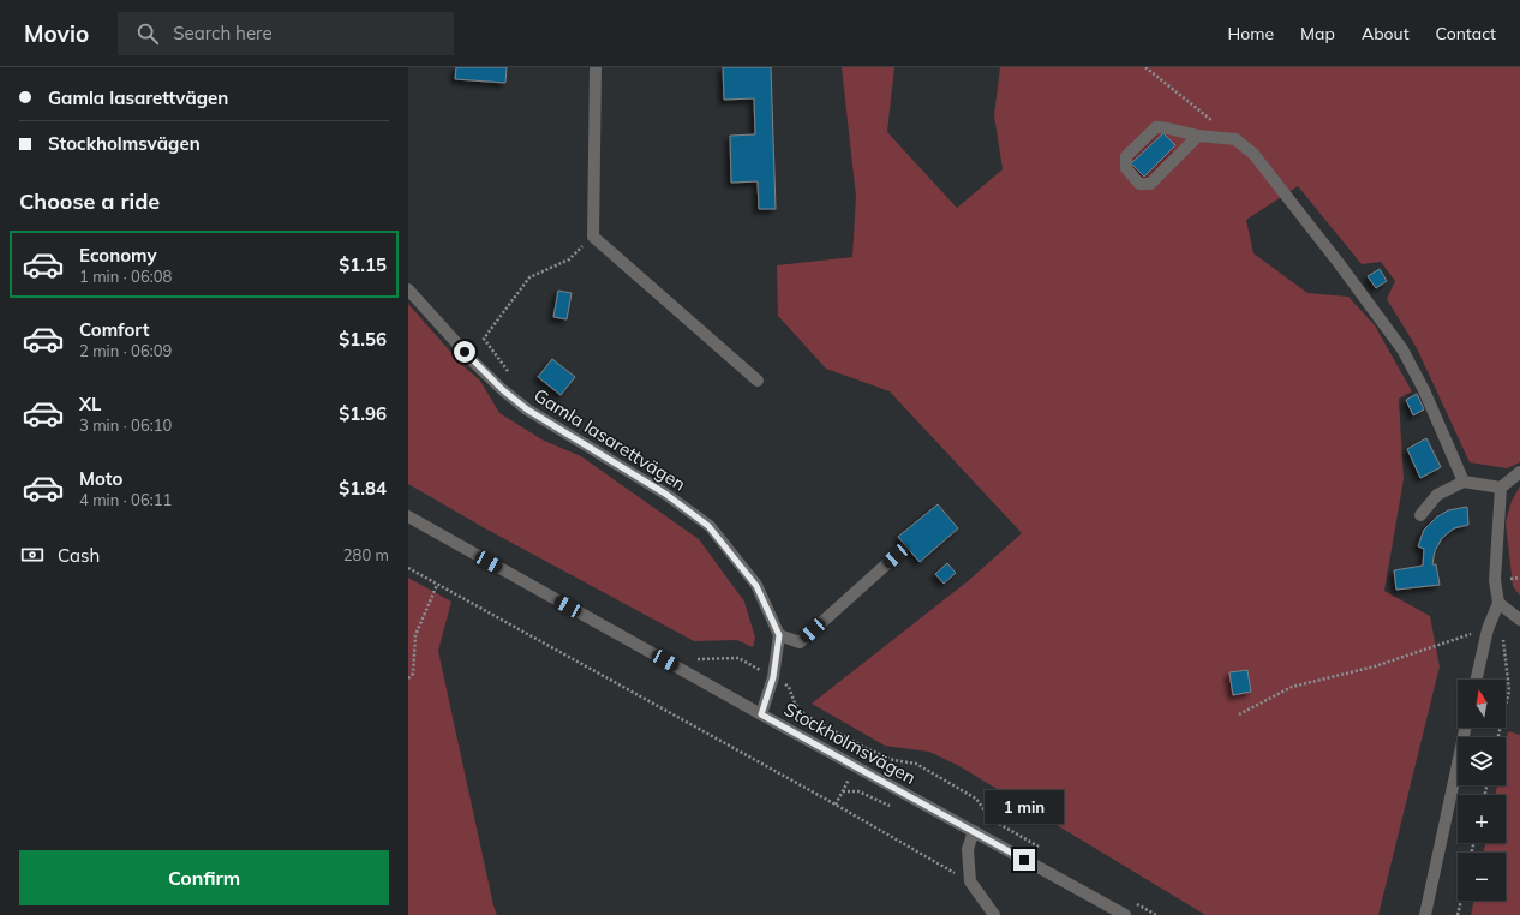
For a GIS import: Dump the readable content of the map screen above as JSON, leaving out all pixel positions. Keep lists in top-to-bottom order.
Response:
{
  "streets": {
    "street": ["Gamla lasarettvägen", "Stockholmsvägen"]
  },
  "north": "top",
  "page": {
    "header": "Movio",
    "search": "Search here",
    "nav": [
      "Home",
      "Map",
      "About",
      "Contact"
    ],
    "banner": ["Gamla lasarettvägen", "Stockholmsvägen"],
    "heading": "Choose a ride",
    "list": [
      {
        "name": "Economy",
        "note": "1 min · 06:08",
        "value": "$1.15"
      },
      {
        "name": "Comfort",
        "note": "2 min · 06:09",
        "value": "$1.56"
      },
      {
        "name": "XL",
        "note": "3 min · 06:10",
        "value": "$1.96"
      },
      {
        "name": "Moto",
        "note": "4 min · 06:11",
        "value": "$1.84"
      }
    ],
    "pay": ["Cash", "280 m"],
    "map_buttons": ["+", "−"],
    "bubble": "1 min",
    "buttons": "Confirm"
  }
}
